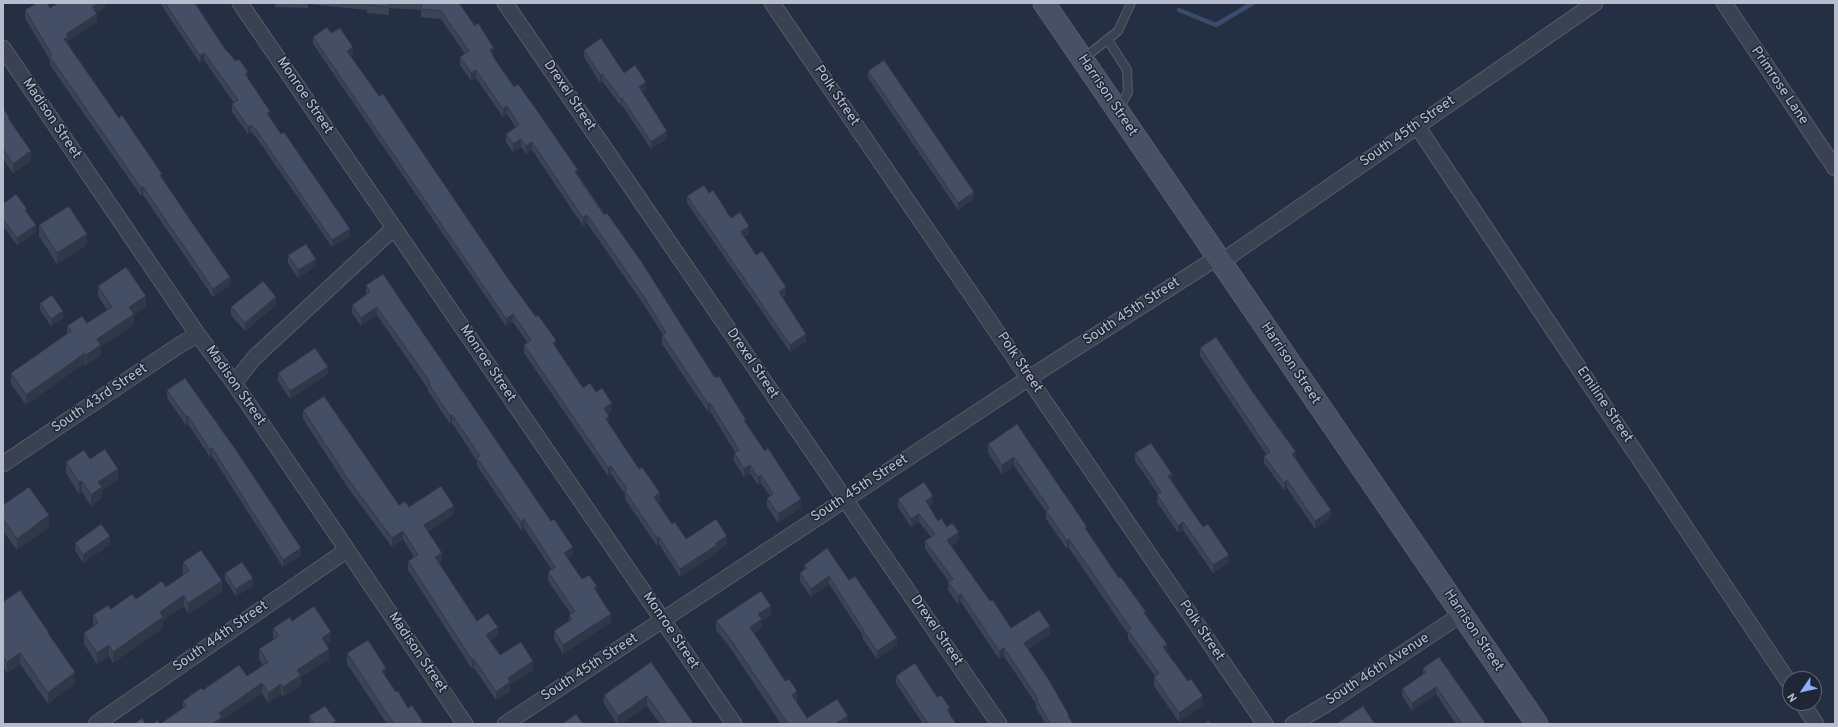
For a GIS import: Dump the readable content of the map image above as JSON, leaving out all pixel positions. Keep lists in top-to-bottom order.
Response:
{
  "streets": {
    "main road": ["Harrison Street"],
    "street": [
      "Primrose Lane",
      "Monroe Street",
      "Drexel Street",
      "Polk Street",
      "Madison Street",
      "South 45th Street",
      "South 43rd Street",
      "Emiline Street",
      "South 44th Street",
      "South 46th Avenue"
    ]
  },
  "crossings": [
    ["Monroe Street", "South 45th Street"],
    ["Drexel Street", "South 45th Street"],
    ["Polk Street", "South 45th Street"],
    ["Harrison Street", "South 45th Street"],
    ["Harrison Street", "South 46th Avenue"],
    ["Madison Street", "South 43rd Street"],
    ["Madison Street", "South 44th Street"],
    ["South 45th Street", "Emiline Street"]
  ],
  "north": "bottom left"
}
